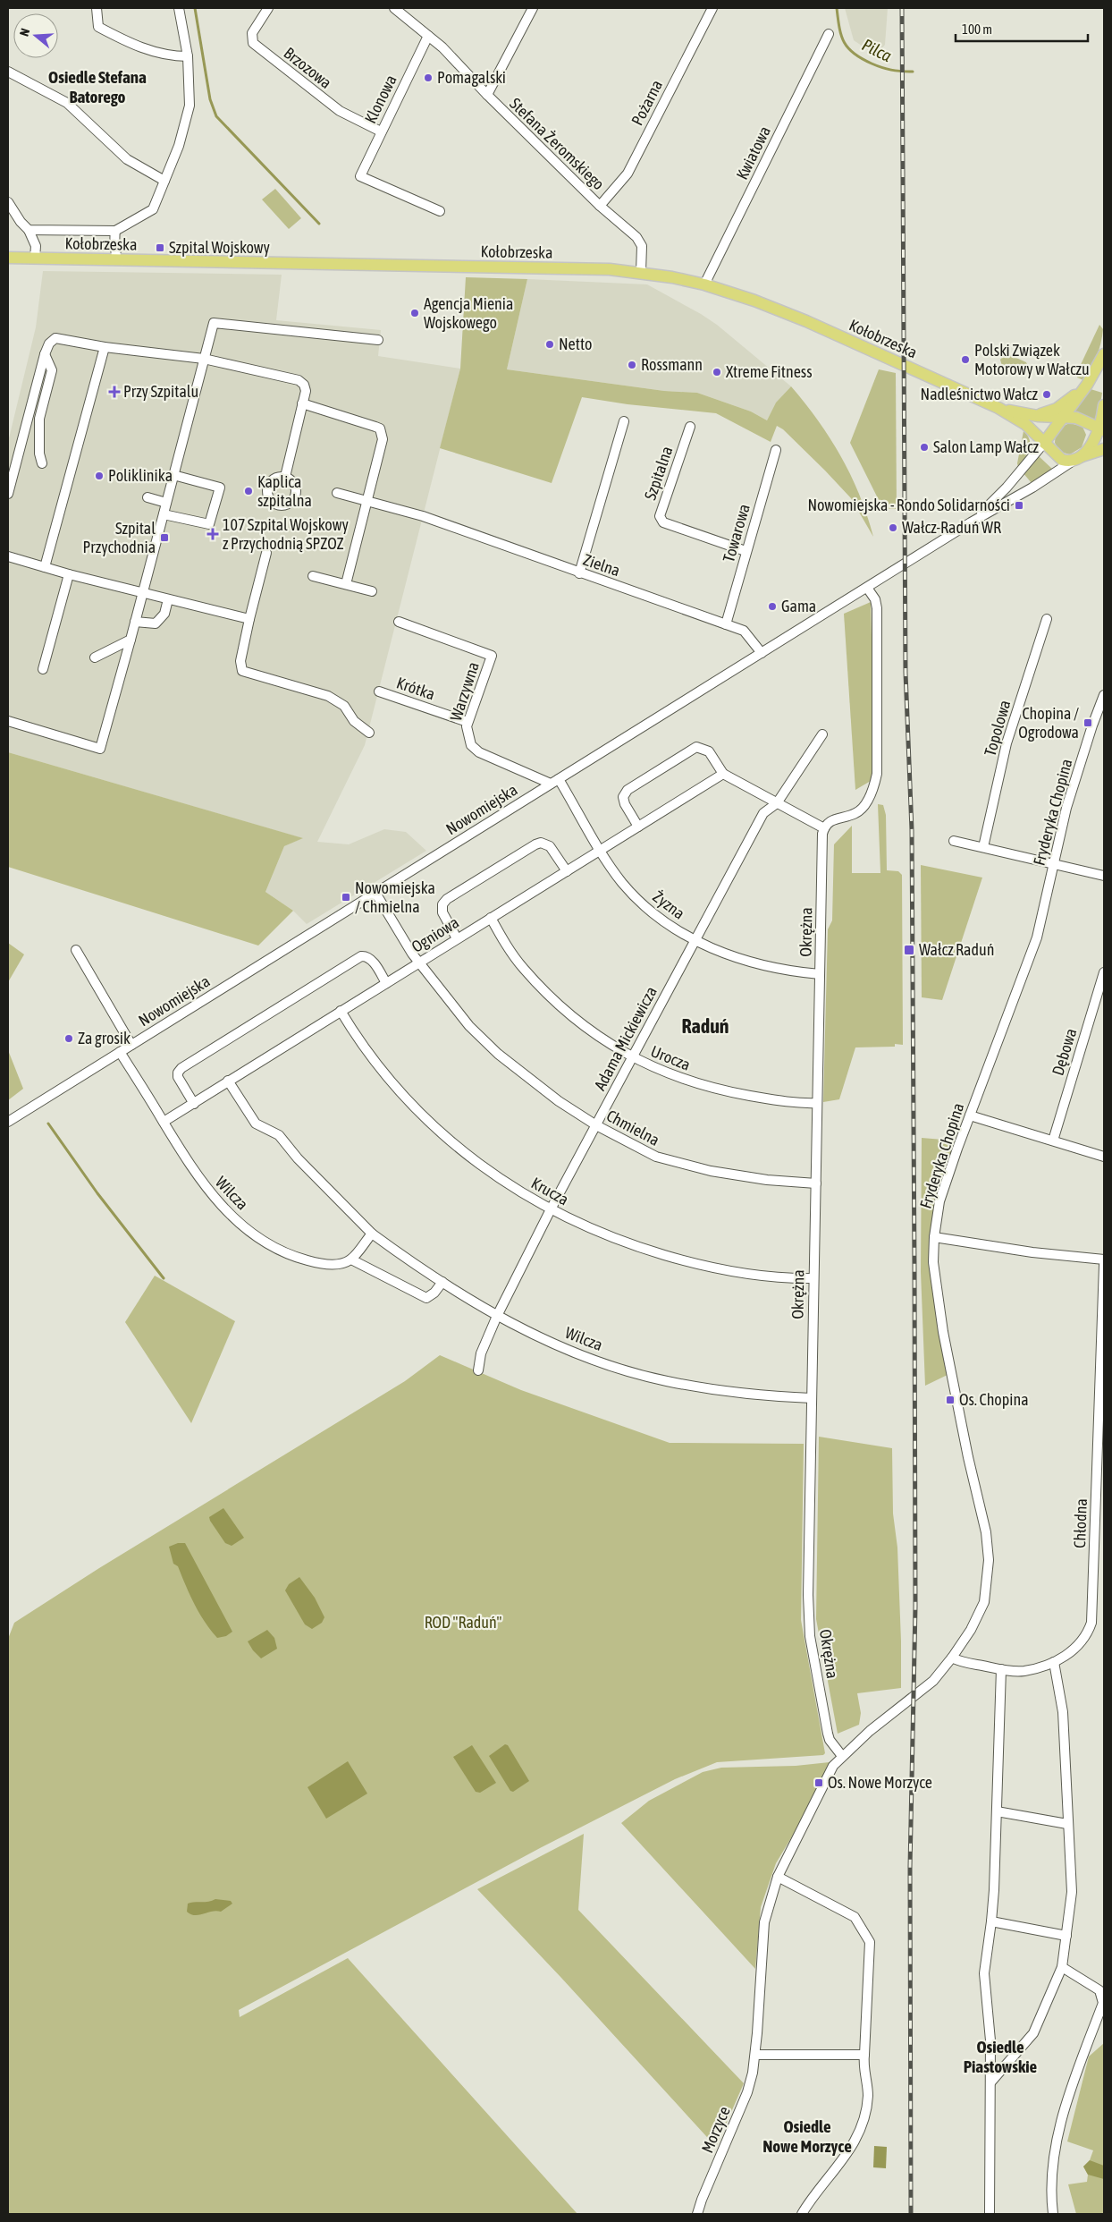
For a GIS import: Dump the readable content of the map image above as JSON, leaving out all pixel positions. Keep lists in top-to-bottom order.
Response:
{
  "streets": {
    "main road": ["Kołobrzeska"],
    "street": [
      "Brzozowa",
      "Klonowa",
      "Pożarna",
      "Stefana Żeromskiego",
      "Kwiatowa",
      "Szpitalna",
      "Towarowa",
      "Zielna",
      "Krótka",
      "Warzywna",
      "Topolowa",
      "Nowomiejska",
      "Fryderyka Chopina",
      "Żyzna",
      "Okrężna",
      "Ogniowa",
      "Adama Mickiewicza",
      "Dębowa",
      "Urocza",
      "Chmielna",
      "Krucza",
      "Wilcza",
      "Chłodna",
      "Morzyce"
    ]
  },
  "crossings": [
    ["Brzozowa", "Klonowa"],
    ["Klonowa", "Stefana Żeromskiego"],
    ["Pożarna", "Stefana Żeromskiego"],
    ["Stefana Żeromskiego", "Kołobrzeska"],
    ["Kwiatowa", "Kołobrzeska"],
    ["Kołobrzeska", "Nowomiejska"],
    ["Szpitalna", "Towarowa"],
    ["Towarowa", "Zielna"],
    ["Zielna", "Nowomiejska"],
    ["Krótka", "Warzywna"],
    ["Warzywna", "Nowomiejska"],
    ["Warzywna", "Żyzna"],
    ["Nowomiejska", "Żyzna"],
    ["Nowomiejska", "Chmielna"],
    ["Nowomiejska", "Wilcza"],
    ["Fryderyka Chopina", "Okrężna"],
    ["Fryderyka Chopina", "Chłodna"],
    ["Fryderyka Chopina", "Morzyce"],
    ["Żyzna", "Okrężna"],
    ["Żyzna", "Ogniowa"],
    ["Żyzna", "Adama Mickiewicza"],
    ["Okrężna", "Urocza"],
    ["Okrężna", "Chmielna"],
    ["Okrężna", "Krucza"],
    ["Okrężna", "Wilcza"],
    ["Ogniowa", "Urocza"],
    ["Ogniowa", "Chmielna"],
    ["Ogniowa", "Krucza"],
    ["Ogniowa", "Wilcza"],
    ["Adama Mickiewicza", "Urocza"],
    ["Adama Mickiewicza", "Chmielna"],
    ["Adama Mickiewicza", "Krucza"],
    ["Adama Mickiewicza", "Wilcza"]
  ],
  "districts": [
    "Osiedle Stefana Batorego",
    "Raduń",
    "Osiedle Piastowskie",
    "Osiedle Nowe Morzyce"
  ],
  "water": ["Pilca"],
  "parks": ["ROD \"Raduń\""],
  "places": {
    "other": [
      "Pomagalski",
      "Agencja Mienia Wojskowego",
      "Netto",
      "Polski Związek Motorowy w Wałczu",
      "Rossmann",
      "Xtreme Fitness",
      "Nadleśnictwo Wałcz",
      "Salon Lamp Wałcz",
      "Poliklinika",
      "Kaplica szpitalna",
      "Wałcz-Raduń WR",
      "Gama",
      "Za grosik"
    ],
    "transit": [
      "Szpital Wojskowy",
      "Nowomiejska - Rondo Solidarności",
      "Szpital Przychodnia",
      "Chopina / Ogrodowa",
      "Nowomiejska / Chmielna",
      "Wałcz Raduń",
      "Os. Chopina",
      "Os. Nowe Morzyce"
    ],
    "health": ["Przy Szpitalu", "107 Szpital Wojskowy z Przychodnią SPZOZ"]
  },
  "scale_bar": "100 m",
  "north": "left"
}
